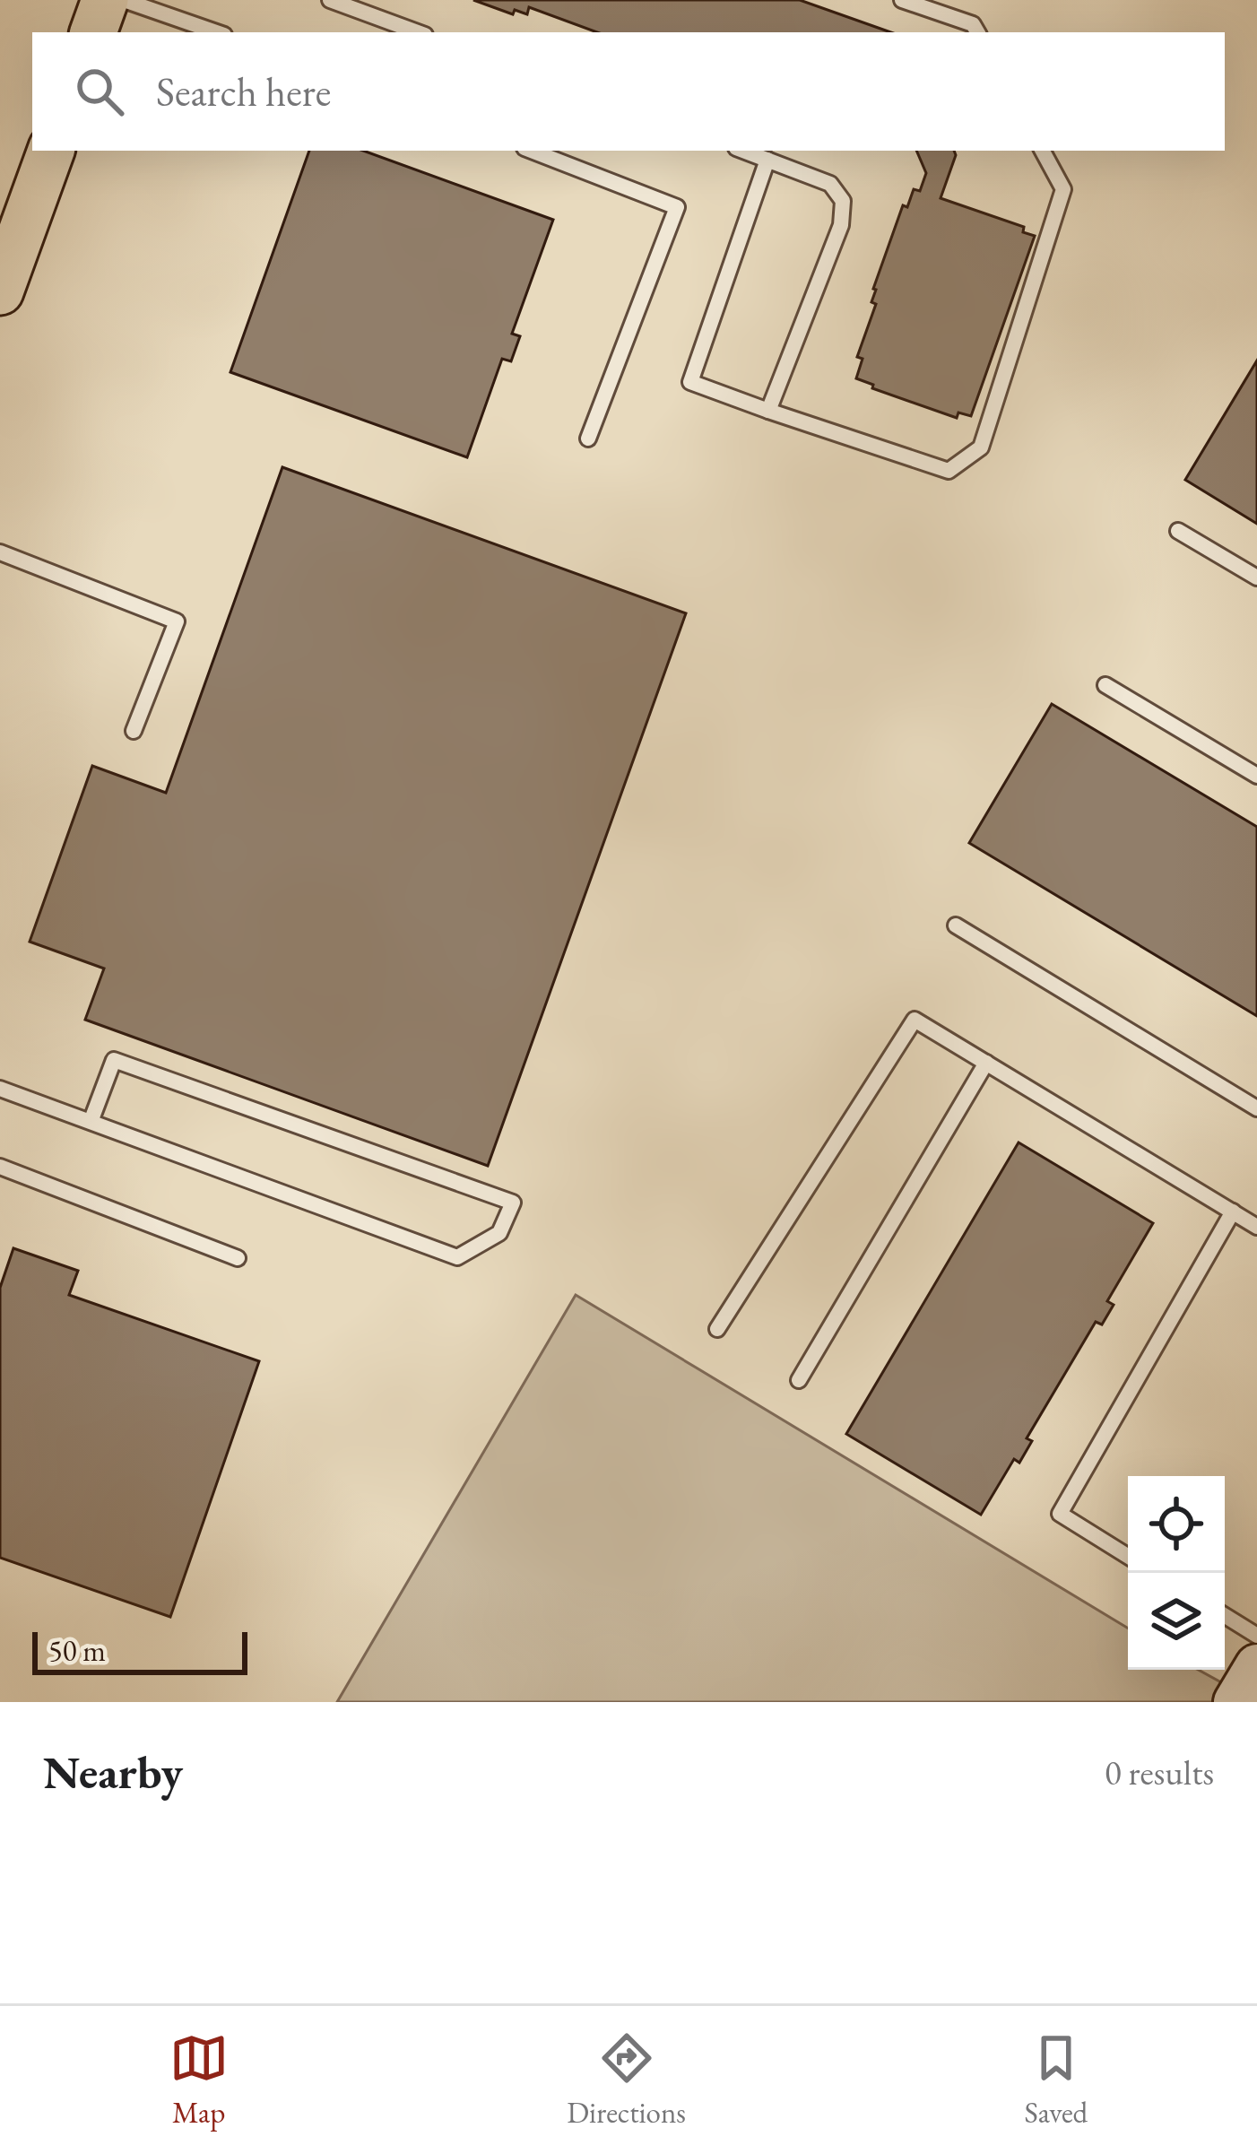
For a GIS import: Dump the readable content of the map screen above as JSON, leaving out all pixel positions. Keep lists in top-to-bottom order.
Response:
{
  "scale_bar": "50 m",
  "page": {
    "search": "Search here",
    "scale": "50 m",
    "heading": ["Nearby", "0 results"],
    "nav": ["Map", "Directions", "Saved"]
  }
}
